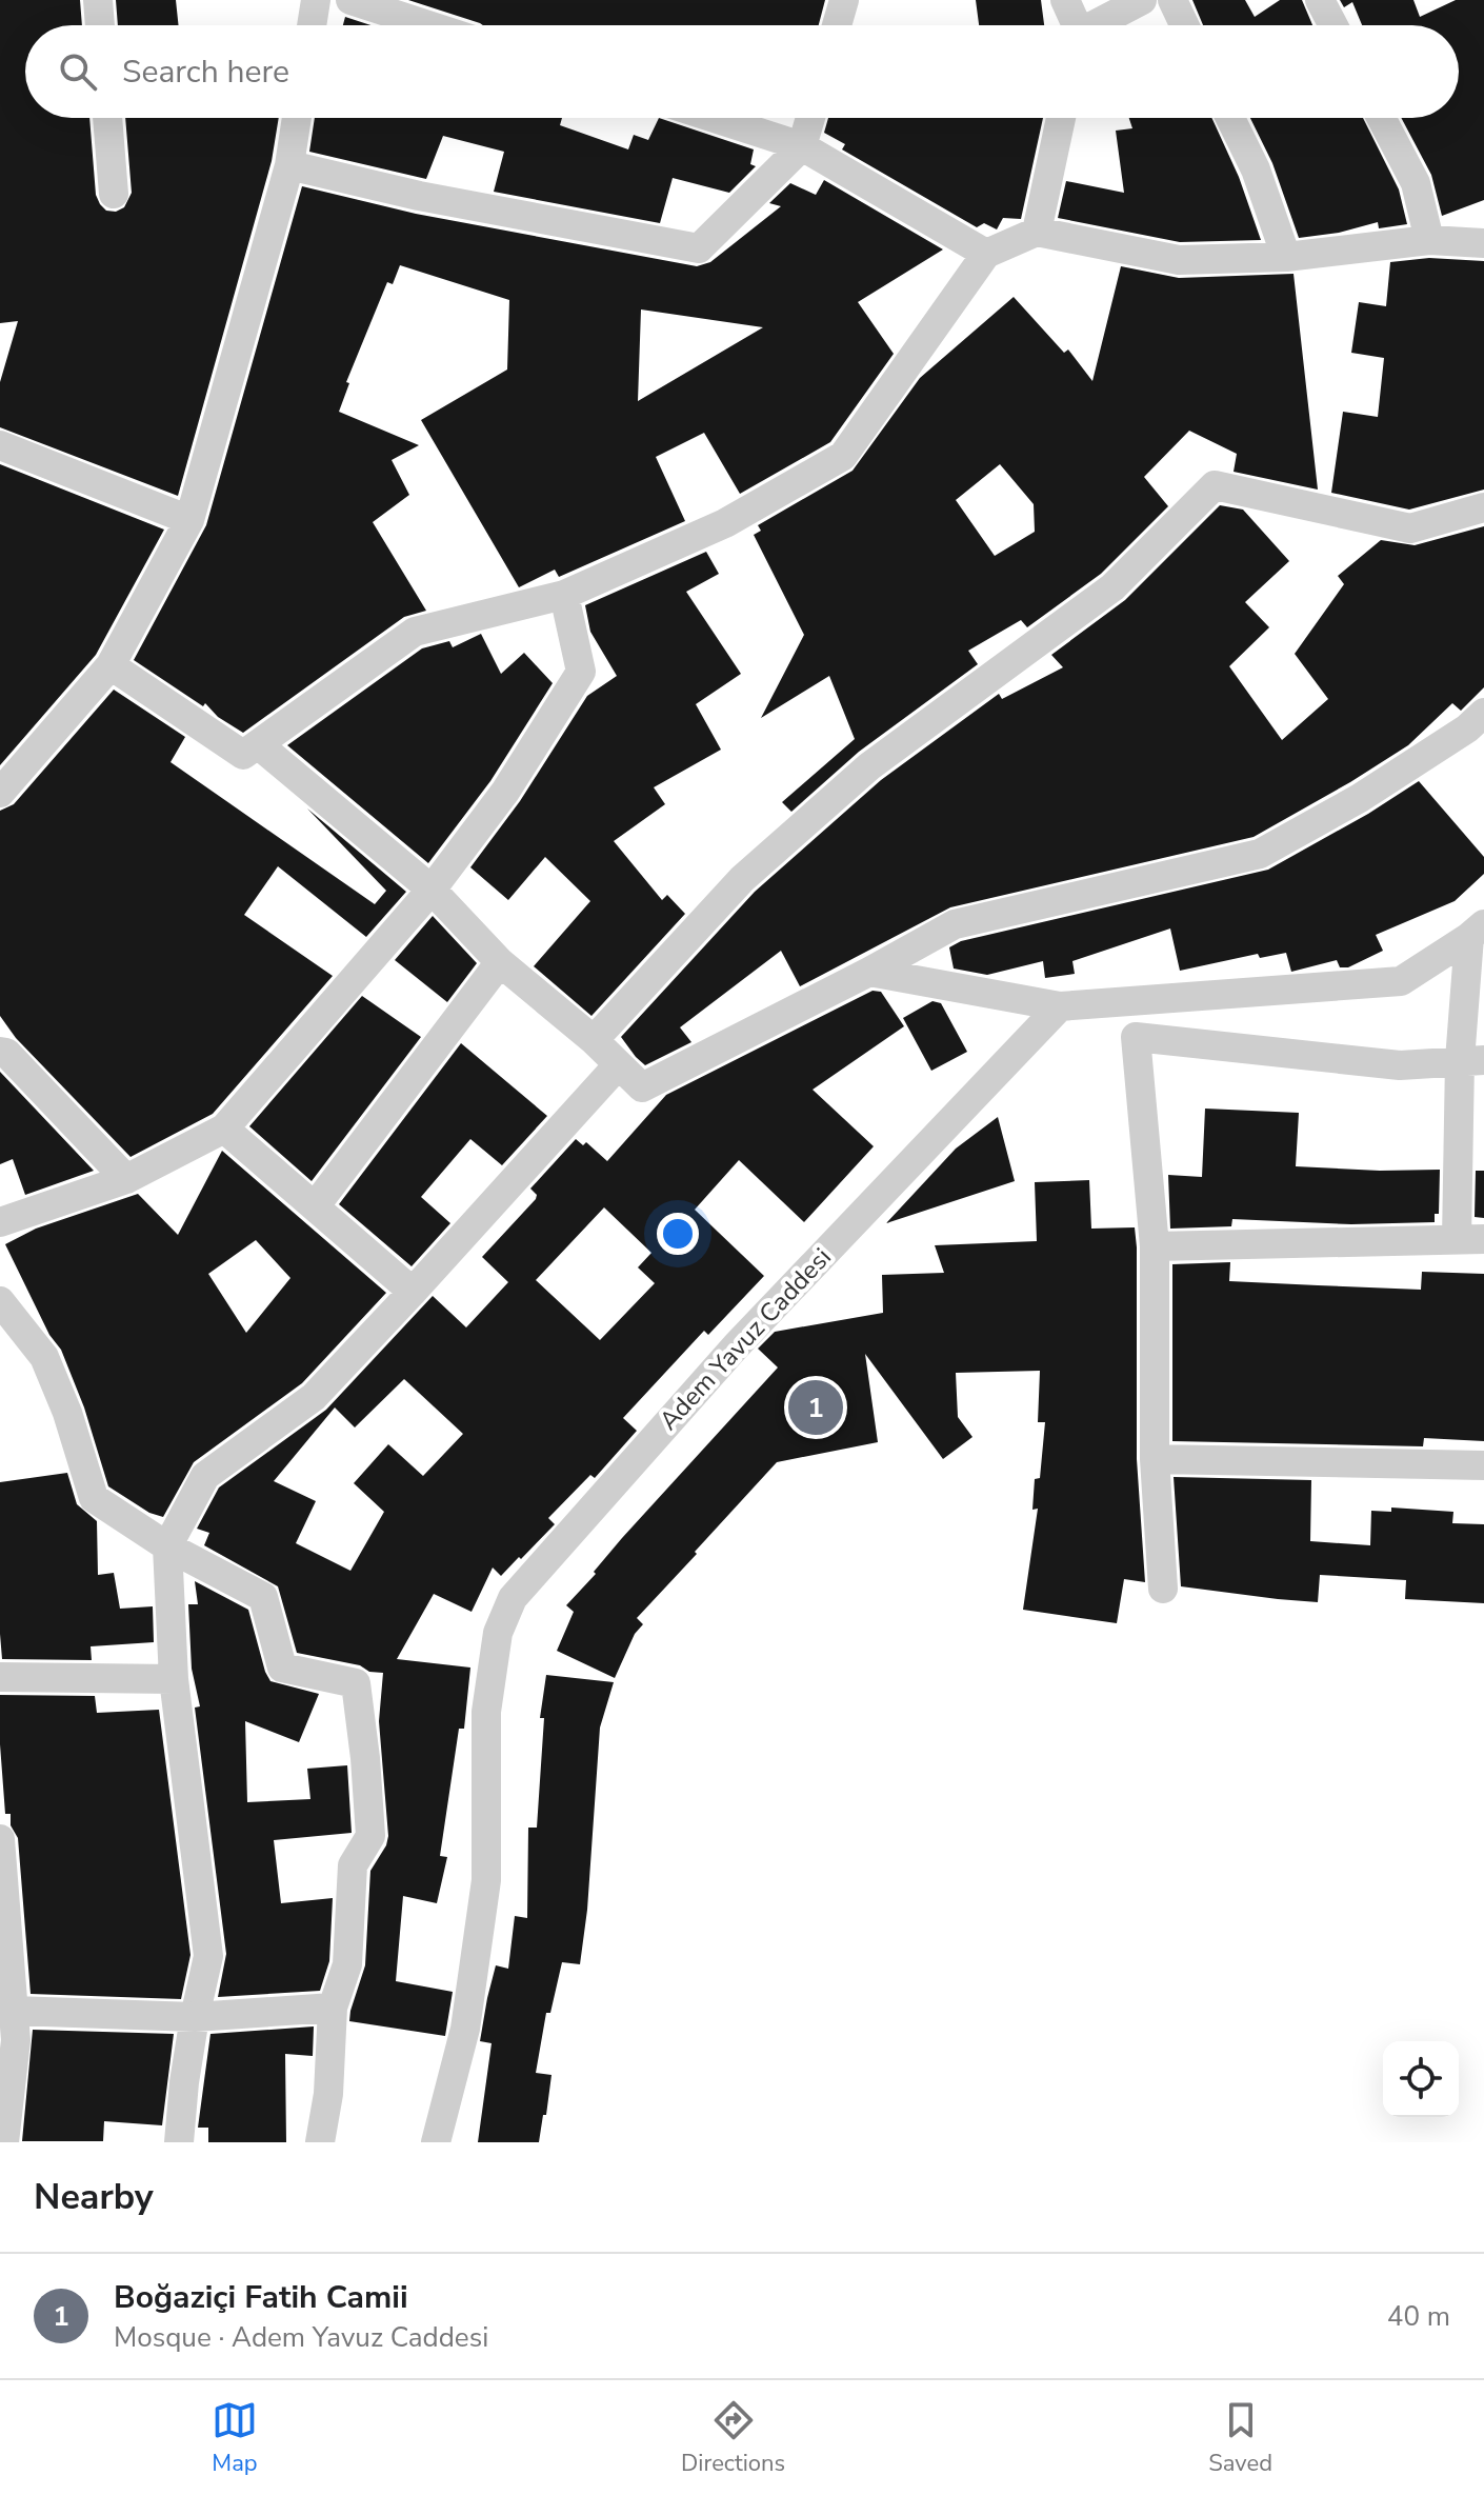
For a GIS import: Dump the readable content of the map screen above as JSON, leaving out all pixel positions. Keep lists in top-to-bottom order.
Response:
{
  "streets": {
    "street": ["Adem Yavuz Caddesi"]
  },
  "page": {
    "search": "Search here",
    "pins": "1",
    "heading": "Nearby",
    "list": [
      {
        "mark": "1",
        "name": "Boğaziçi Fatih Camii",
        "note": "Mosque · Adem Yavuz Caddesi",
        "value": "40 m"
      }
    ],
    "nav": ["Map", "Directions", "Saved"]
  }
}
